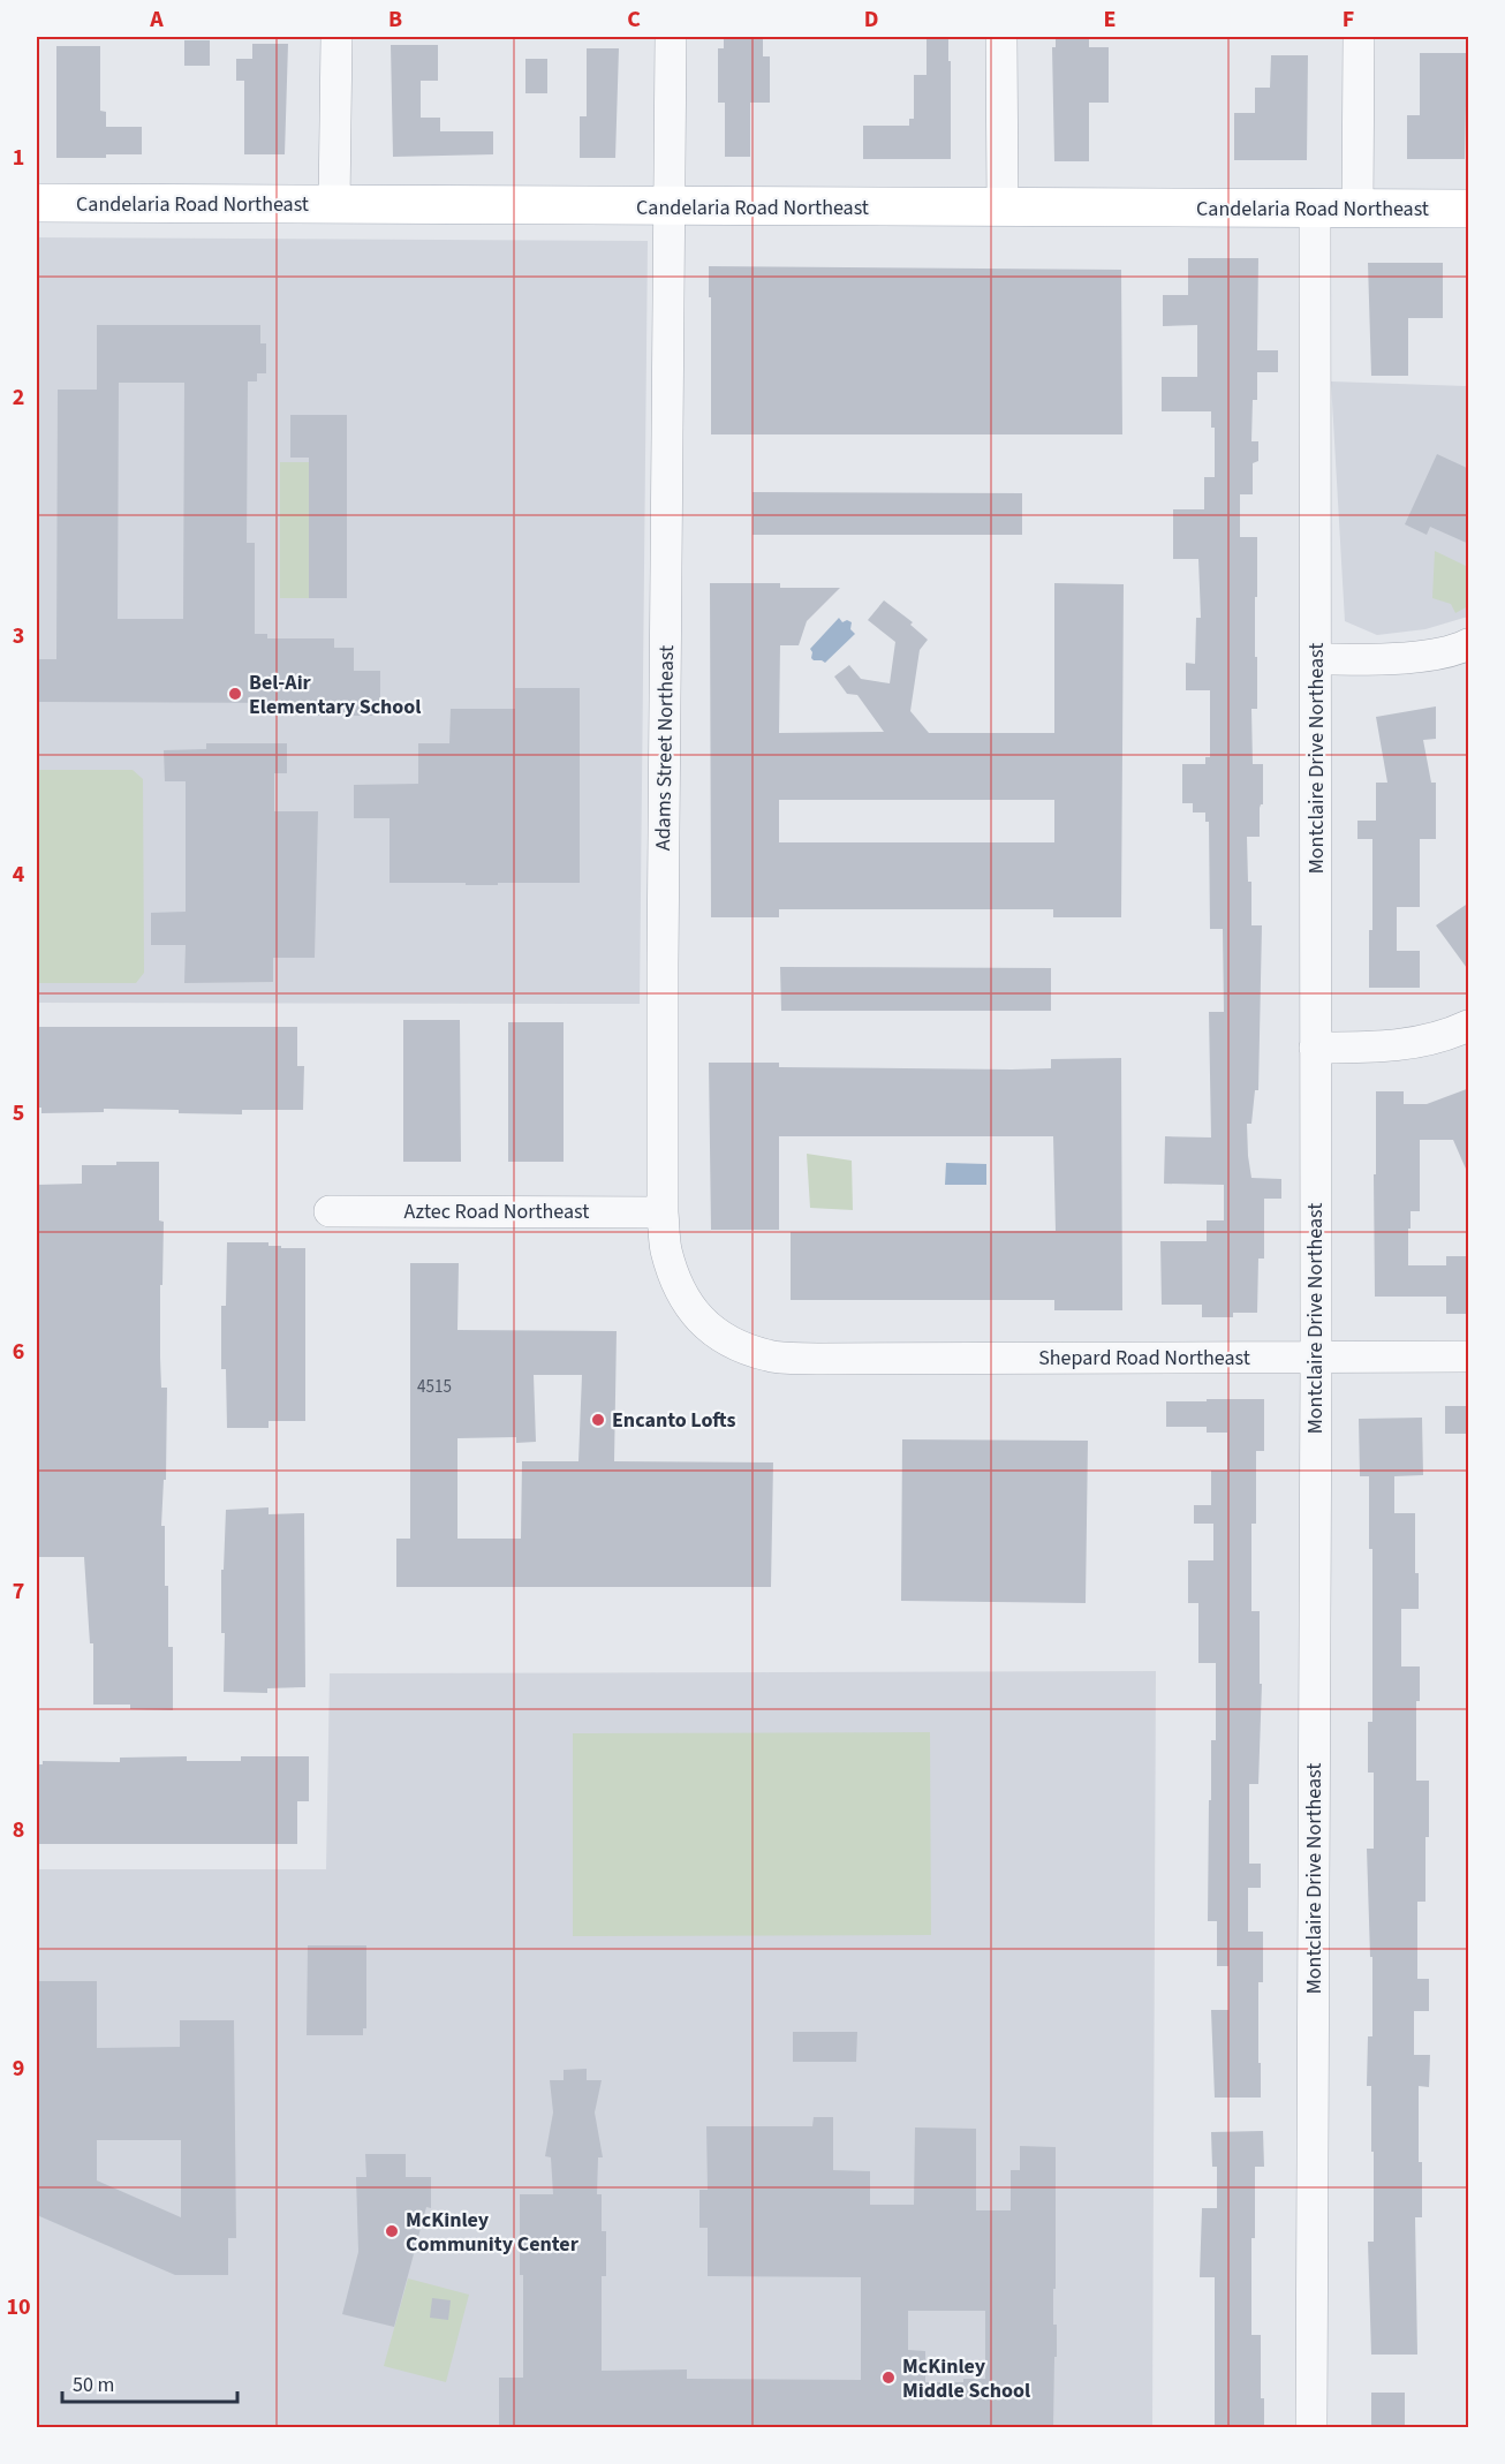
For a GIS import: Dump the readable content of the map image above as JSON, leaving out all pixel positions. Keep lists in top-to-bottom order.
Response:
{
  "streets": {
    "main road": ["Candelaria Road Northeast"],
    "street": [
      "Adams Street Northeast",
      "Montclaire Drive Northeast",
      "Aztec Road Northeast",
      "Shepard Road Northeast"
    ]
  },
  "crossings": [
    ["Candelaria Road Northeast", "Adams Street Northeast"],
    ["Candelaria Road Northeast", "Montclaire Drive Northeast"],
    ["Adams Street Northeast", "Aztec Road Northeast"],
    ["Adams Street Northeast", "Shepard Road Northeast"],
    ["Montclaire Drive Northeast", "Shepard Road Northeast"]
  ],
  "places": [
    "Bel-Air Elementary School",
    "Encanto Lofts",
    "McKinley Community Center",
    "McKinley Middle School"
  ],
  "house_numbers": ["4515"],
  "scale_bar": "50 m",
  "grid": {
    "columns": [
      "A",
      "B",
      "C",
      "D",
      "E",
      "F"
    ],
    "rows": [
      "1",
      "2",
      "3",
      "4",
      "5",
      "6",
      "7",
      "8",
      "9",
      "10"
    ]
  }
}
